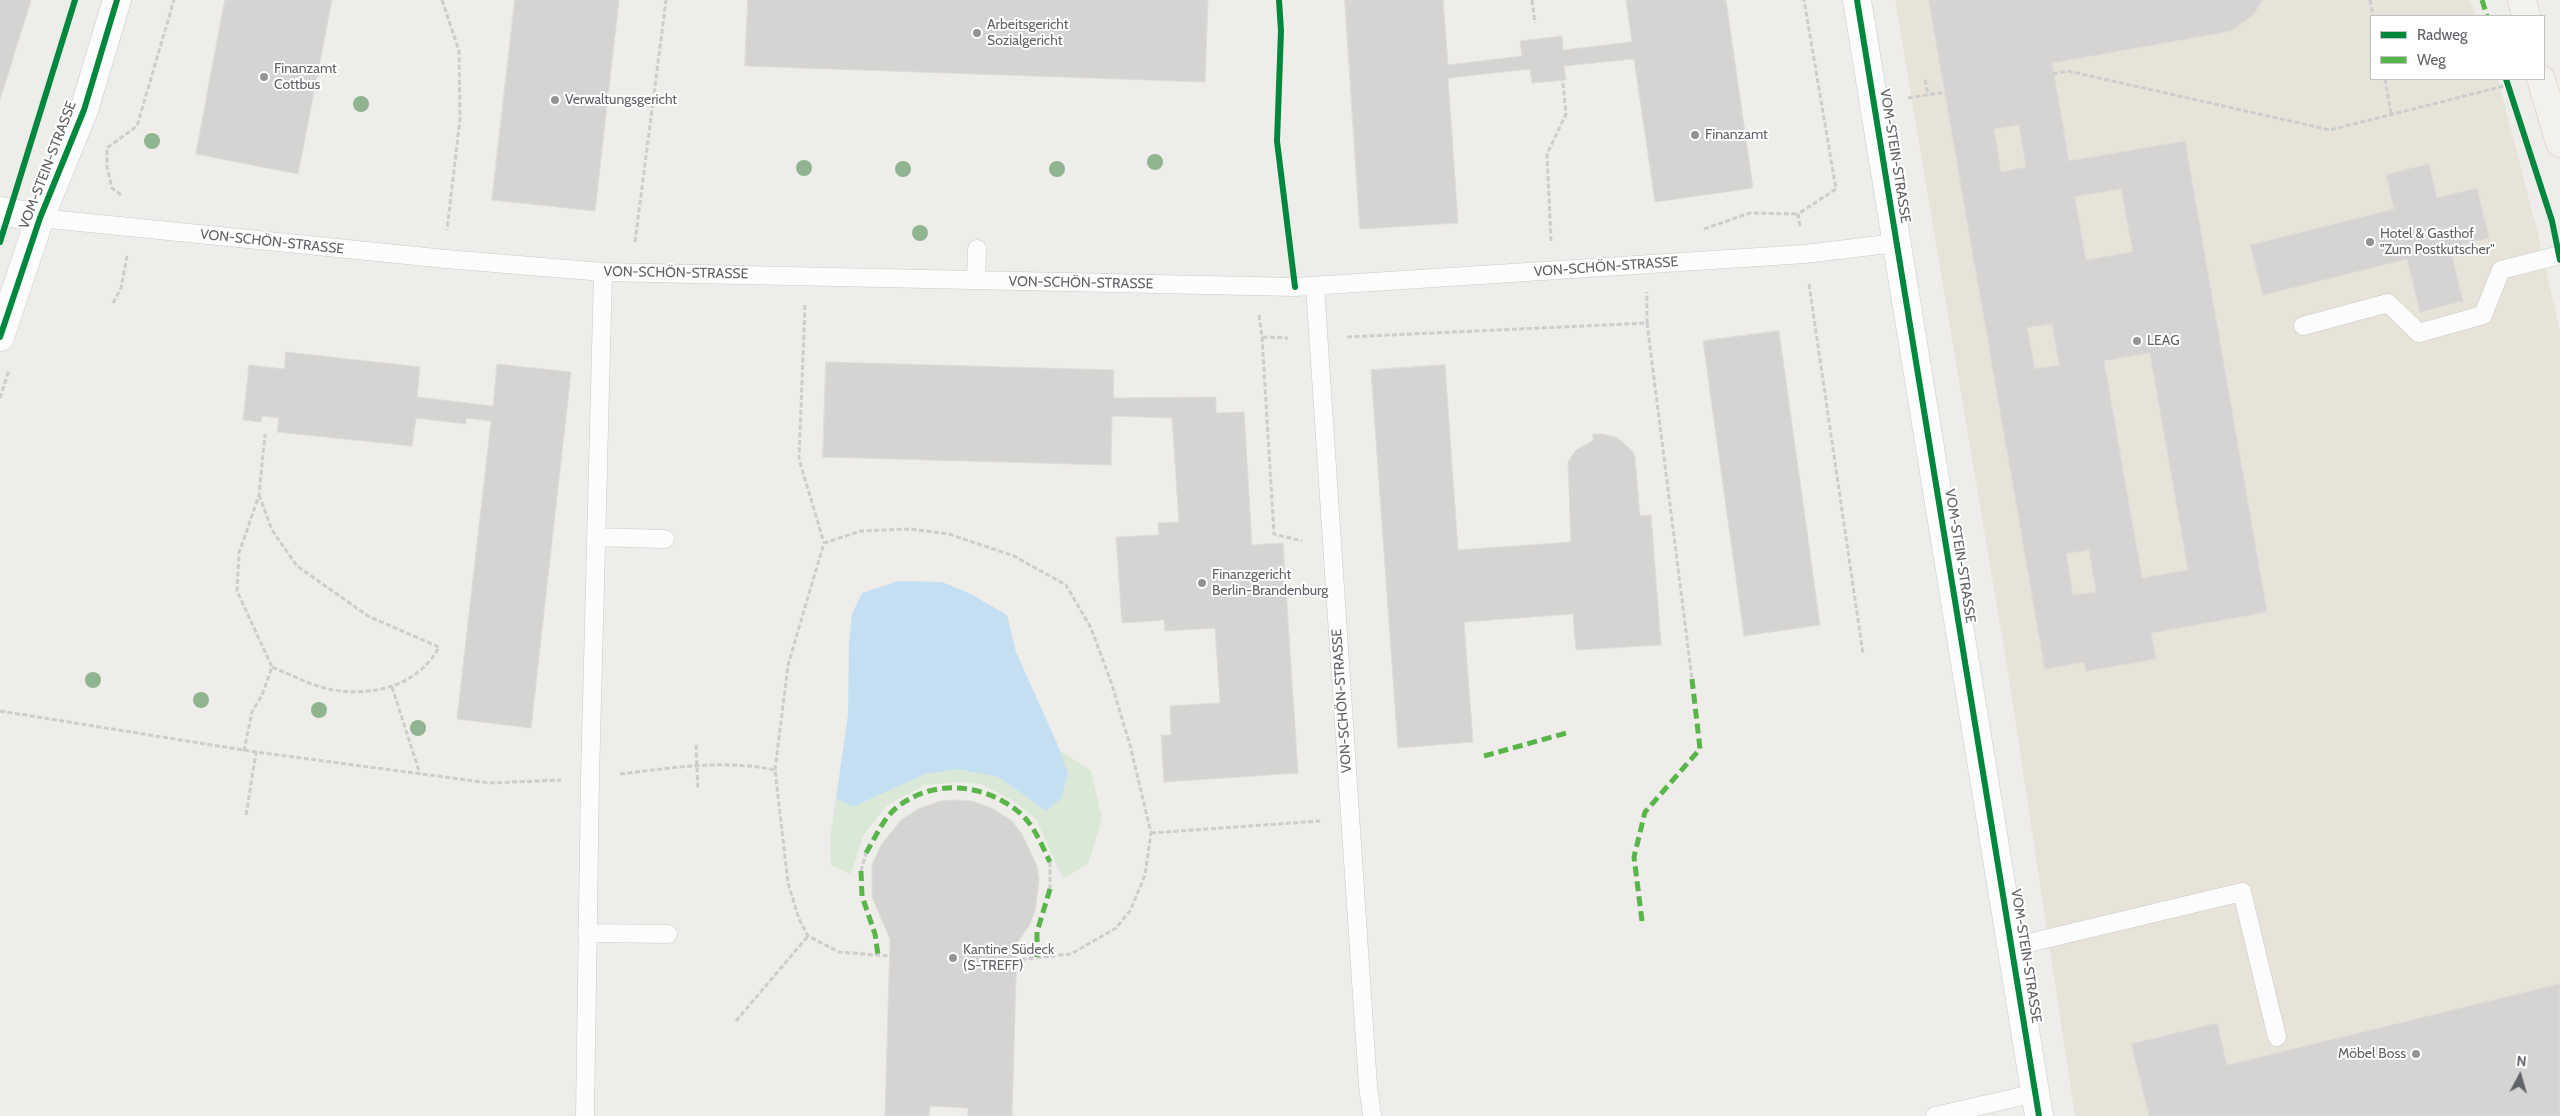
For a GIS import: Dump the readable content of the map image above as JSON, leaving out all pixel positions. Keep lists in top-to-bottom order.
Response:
{
  "streets": {
    "street": ["VOM-STEIN-STRASSE"],
    "lane": ["VON-SCHÖN-STRASSE"]
  },
  "crossings": [
    ["VOM-STEIN-STRASSE", "VON-SCHÖN-STRASSE"]
  ],
  "places": [
    "Arbeitsgericht Sozialgericht",
    "Finanzamt Cottbus",
    "Verwaltungsgericht",
    "Finanzamt",
    "Hotel & Gasthof \"Zum Postkutscher\"",
    "LEAG",
    "Finanzgericht Berlin-Brandenburg",
    "Kantine Südeck (S-TREFF)",
    "Möbel Boss"
  ],
  "legend": ["Radweg", "Weg"],
  "north": "top"
}
